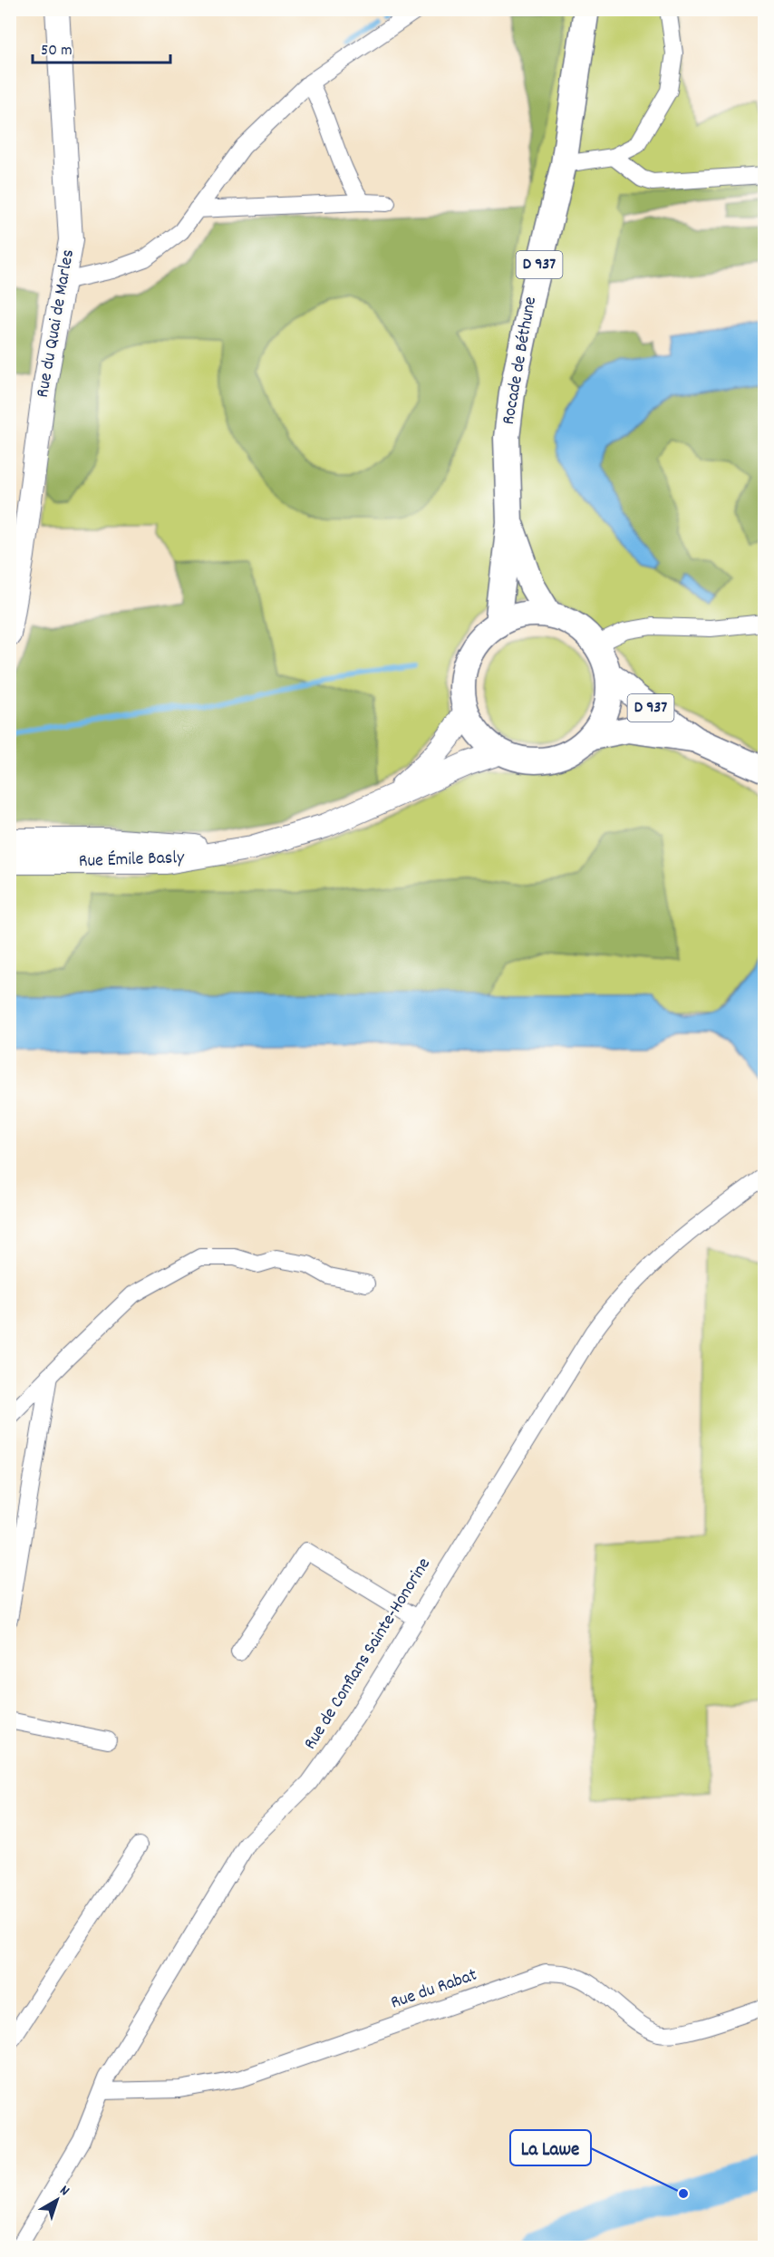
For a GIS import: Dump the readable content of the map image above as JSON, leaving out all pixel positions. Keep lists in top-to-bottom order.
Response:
{
  "streets": {
    "main road": [
      "D 937",
      "Rue du Quai de Marles",
      "Rocade de Béthune",
      "Rue Émile Basly"
    ],
    "street": ["Rue de Conflans Sainte-Honorine", "Rue du Rabat"]
  },
  "crossings": [
    ["D 937", "Rocade de Béthune"],
    ["D 937", "Rue Émile Basly"],
    ["Rocade de Béthune", "Rue Émile Basly"],
    ["Rue de Conflans Sainte-Honorine", "Rue du Rabat"]
  ],
  "places": ["La Lawe"],
  "scale_bar": "50 m",
  "north": "top right"
}
